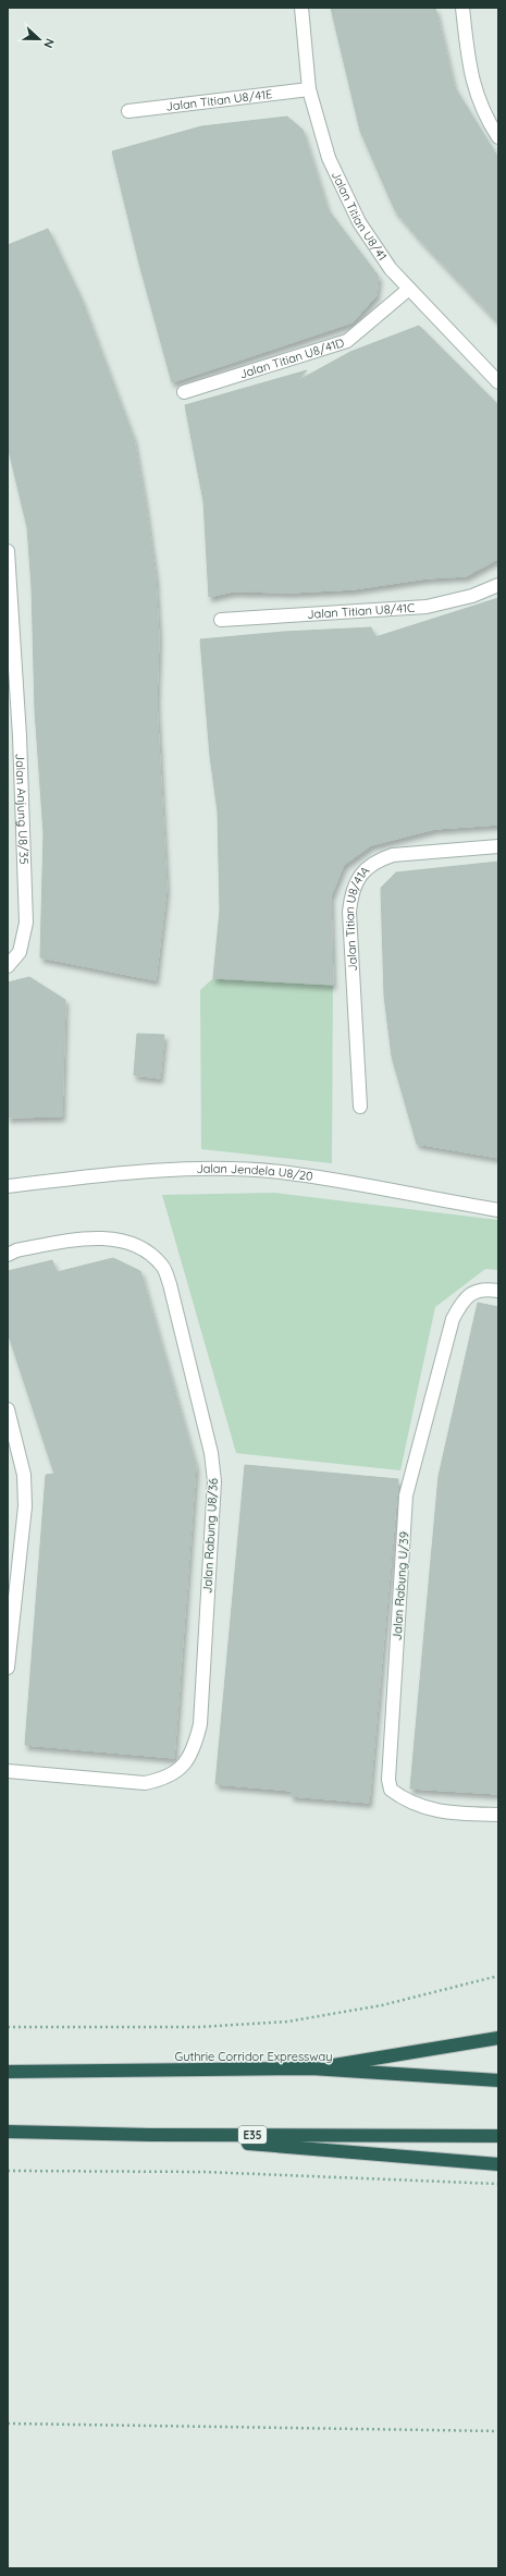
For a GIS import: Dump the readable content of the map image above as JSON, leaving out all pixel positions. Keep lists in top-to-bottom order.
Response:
{
  "streets": {
    "highway": ["Guthrie Corridor Expressway", "E35"],
    "street": [
      "Jalan Titian U8/41E",
      "Jalan Titian U8/41",
      "Jalan Titian U8/41D",
      "Jalan Titian U8/41C",
      "Jalan Anjung U8/35",
      "Jalan Titian U8/41A",
      "Jalan Jendela U8/20",
      "Jalan Rabung U8/36",
      "Jalan Rabung U/39"
    ]
  },
  "crossings": [
    ["Jalan Titian U8/41E", "Jalan Titian U8/41"],
    ["Jalan Titian U8/41", "Jalan Titian U8/41D"]
  ],
  "north": "right"
}
